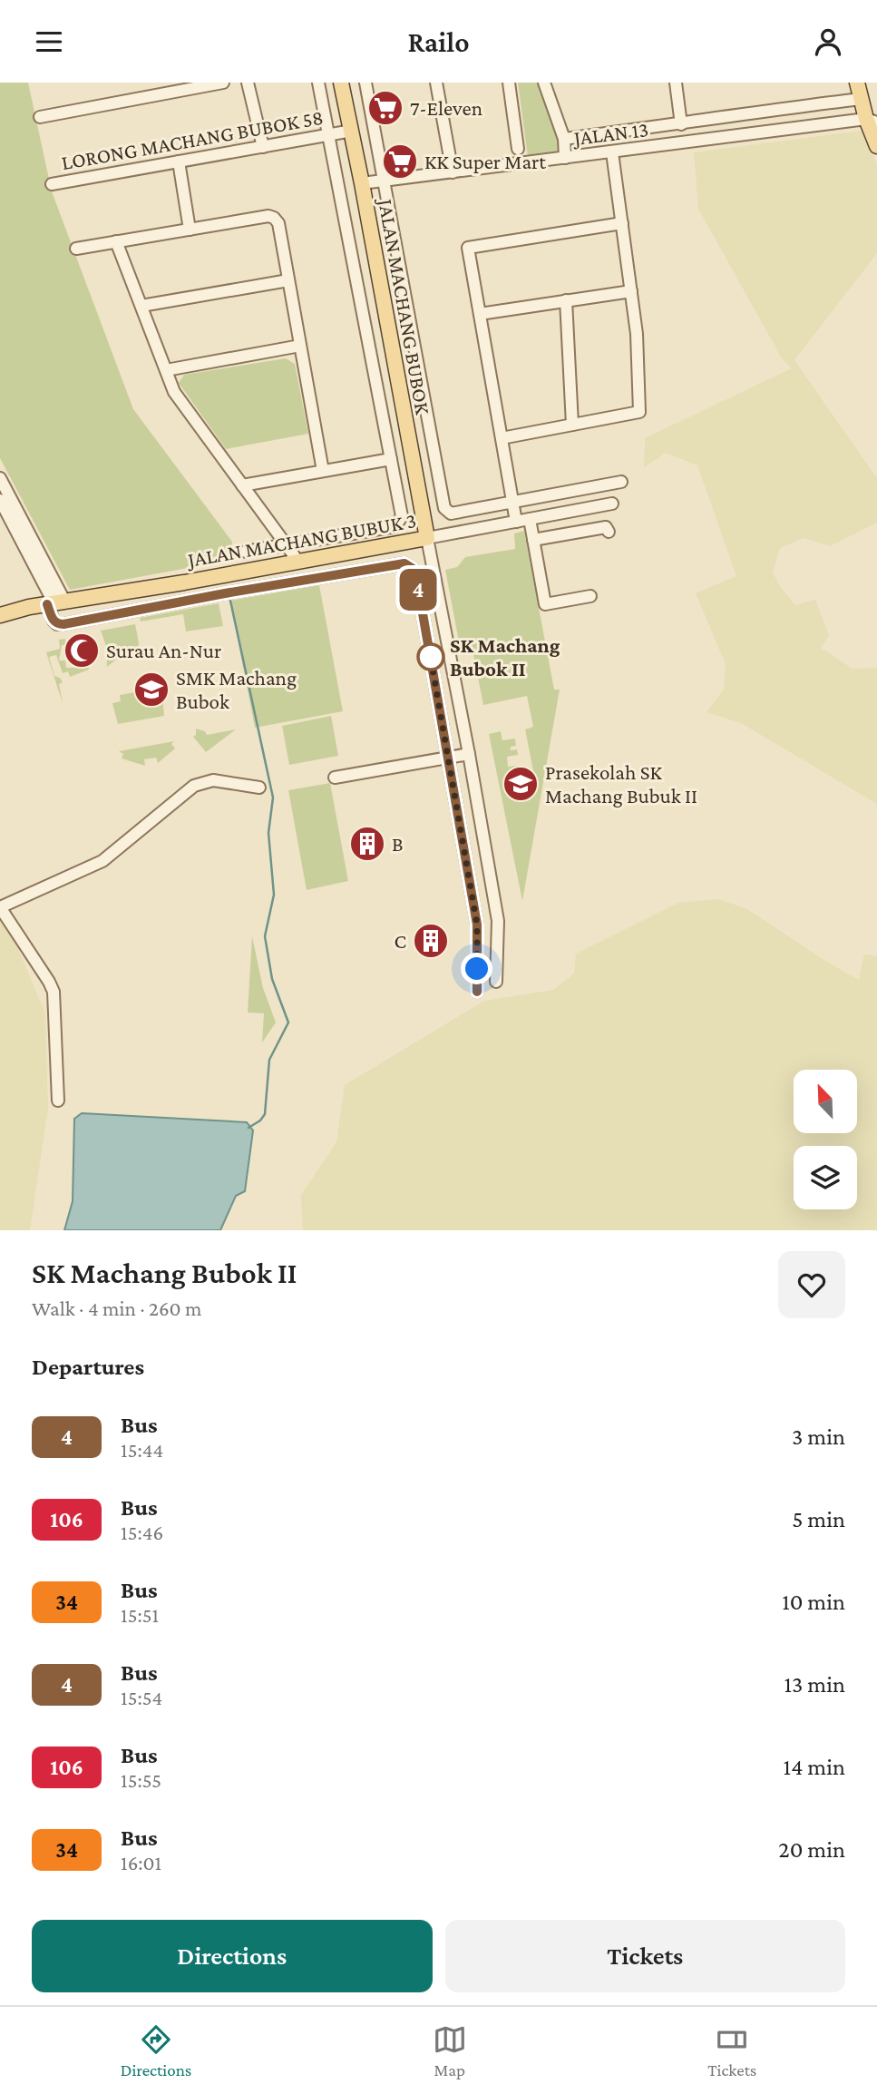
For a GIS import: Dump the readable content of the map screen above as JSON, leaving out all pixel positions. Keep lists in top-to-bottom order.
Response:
{
  "streets": {
    "main road": ["JALAN MACHANG BUBOK", "JALAN MACHANG BUBUK 3"],
    "street": ["JALAN 13", "LORONG MACHANG BUBOK 58"]
  },
  "crossings": [
    ["JALAN 13", "JALAN MACHANG BUBOK"],
    ["LORONG MACHANG BUBOK 58", "JALAN MACHANG BUBOK"],
    ["JALAN MACHANG BUBOK", "JALAN MACHANG BUBUK 3"]
  ],
  "places": {
    "supermarket": ["7-Eleven", "KK Super Mart"],
    "mosque": ["Surau An-Nur"],
    "other": ["SK Machang Bubok II"],
    "school or university": ["SMK Machang Bubok", "Prasekolah SK Machang Bubuk II"],
    "building": ["B", "C"]
  },
  "lines": ["bus line 4"],
  "north": "top left",
  "page": {
    "header": "Railo",
    "on_map": "4",
    "heading": [
      ["SK Machang Bubok II", "Walk · 4 min · 260 m"],
      "Departures"
    ],
    "list": [
      {
        "mark": "4",
        "name": "Bus",
        "note": "15:44",
        "value": "3 min"
      },
      {
        "mark": "106",
        "name": "Bus",
        "note": "15:46",
        "value": "5 min"
      },
      {
        "mark": "34",
        "name": "Bus",
        "note": "15:51",
        "value": "10 min"
      },
      {
        "mark": "4",
        "name": "Bus",
        "note": "15:54",
        "value": "13 min"
      },
      {
        "mark": "106",
        "name": "Bus",
        "note": "15:55",
        "value": "14 min"
      },
      {
        "mark": "34",
        "name": "Bus",
        "note": "16:01",
        "value": "20 min"
      }
    ],
    "buttons": ["Directions", "Tickets"],
    "tabs": ["Directions", "Map", "Tickets"]
  }
}
